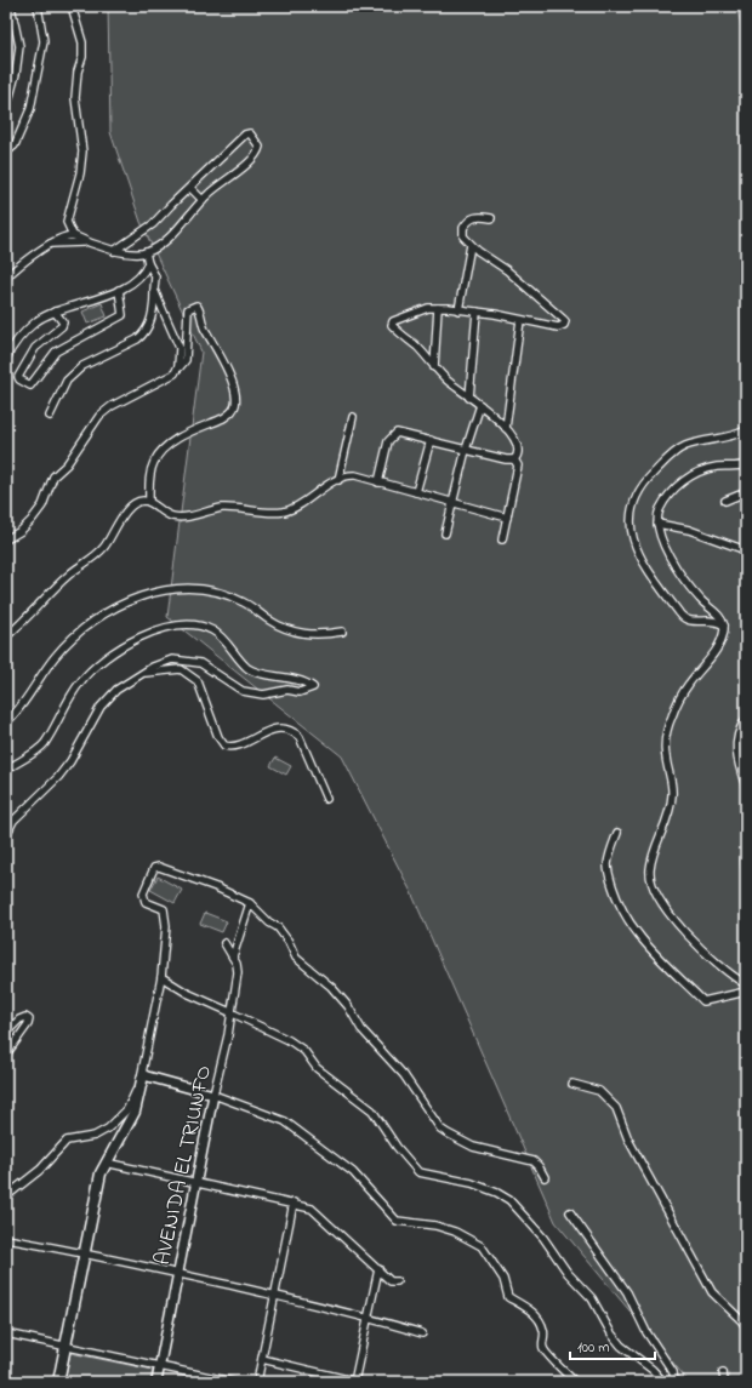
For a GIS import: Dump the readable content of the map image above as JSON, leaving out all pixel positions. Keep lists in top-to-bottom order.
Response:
{
  "streets": {
    "street": ["AVENIDA EL TRIUNFO"]
  },
  "scale_bar": "100 m"
}
